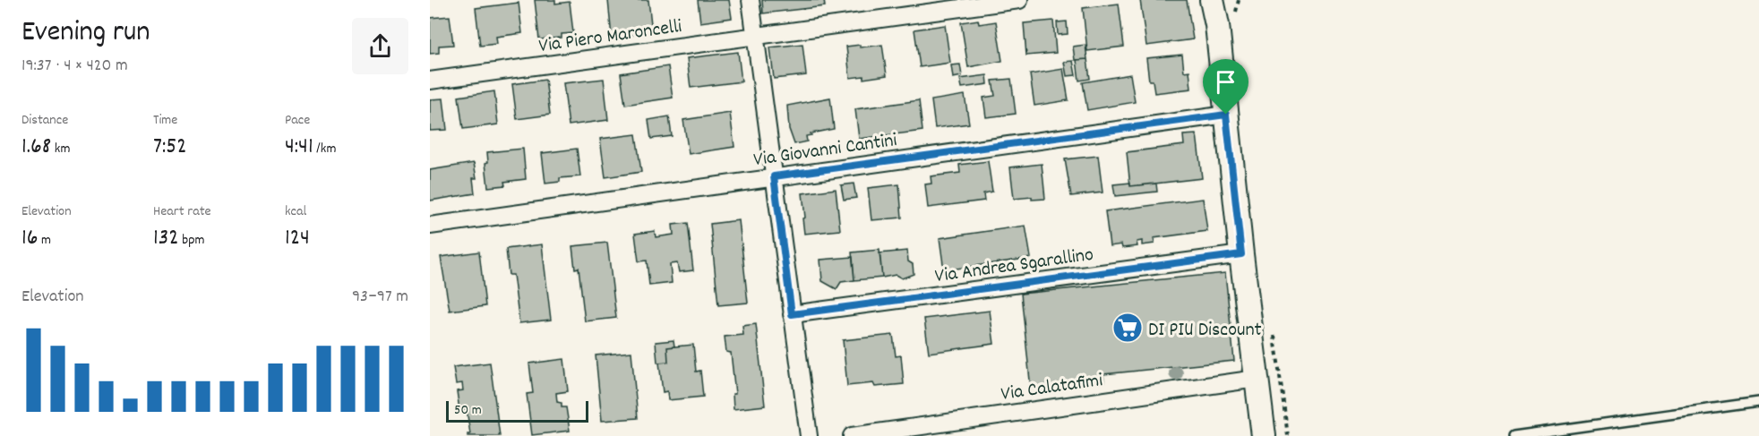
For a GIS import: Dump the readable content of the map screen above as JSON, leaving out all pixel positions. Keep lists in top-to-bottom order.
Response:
{
  "streets": {
    "street": [
      "Via Piero Maroncelli",
      "Via Giovanni Cantini",
      "Via Andrea Sgarallino",
      "Via Calatafimi"
    ]
  },
  "places": {
    "supermarket": ["DI PIU Discount"]
  },
  "scale_bar": "50 m",
  "page": {
    "heading": ["Evening run", "19:37 · 4 × 420 m"],
    "stats": [
      ["Distance", "1.68 km"],
      ["Time", "7:52"],
      ["Pace", "4:41 /km"],
      ["Elevation", "16 m"],
      ["Heart rate", "132 bpm"],
      ["kcal", "124"]
    ],
    "chart": ["Elevation", "93–97 m"],
    "scale": "50 m"
  }
}
